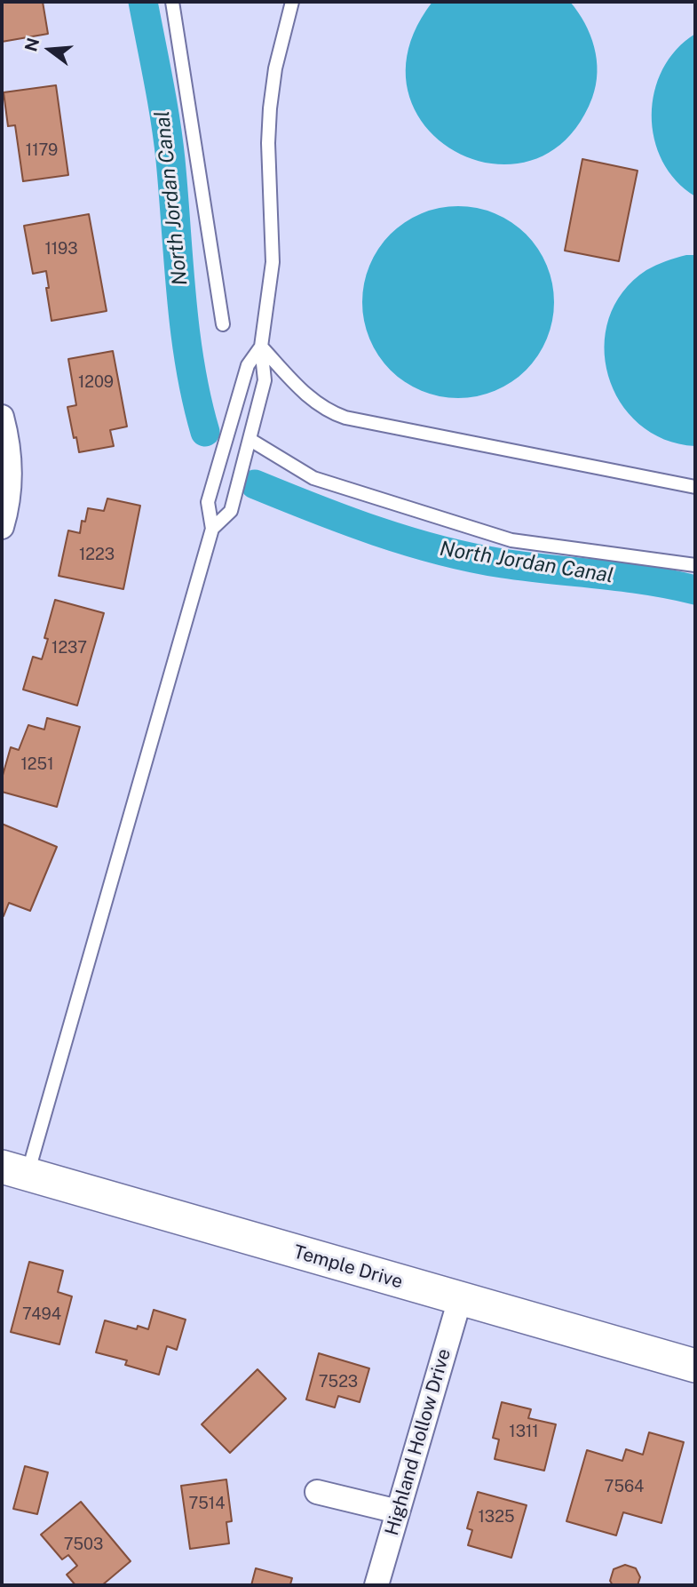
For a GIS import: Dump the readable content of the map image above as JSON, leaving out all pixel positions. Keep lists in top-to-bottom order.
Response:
{
  "streets": {
    "street": ["Temple Drive", "Highland Hollow Drive"]
  },
  "crossings": [
    ["Temple Drive", "Highland Hollow Drive"]
  ],
  "water": ["North Jordan Canal"],
  "house_numbers": [
    "1179",
    "1193",
    "1209",
    "1223",
    "1237",
    "1251",
    "7494",
    "7523",
    "1311",
    "7564",
    "7514",
    "1325",
    "7503"
  ],
  "north": "left"
}
